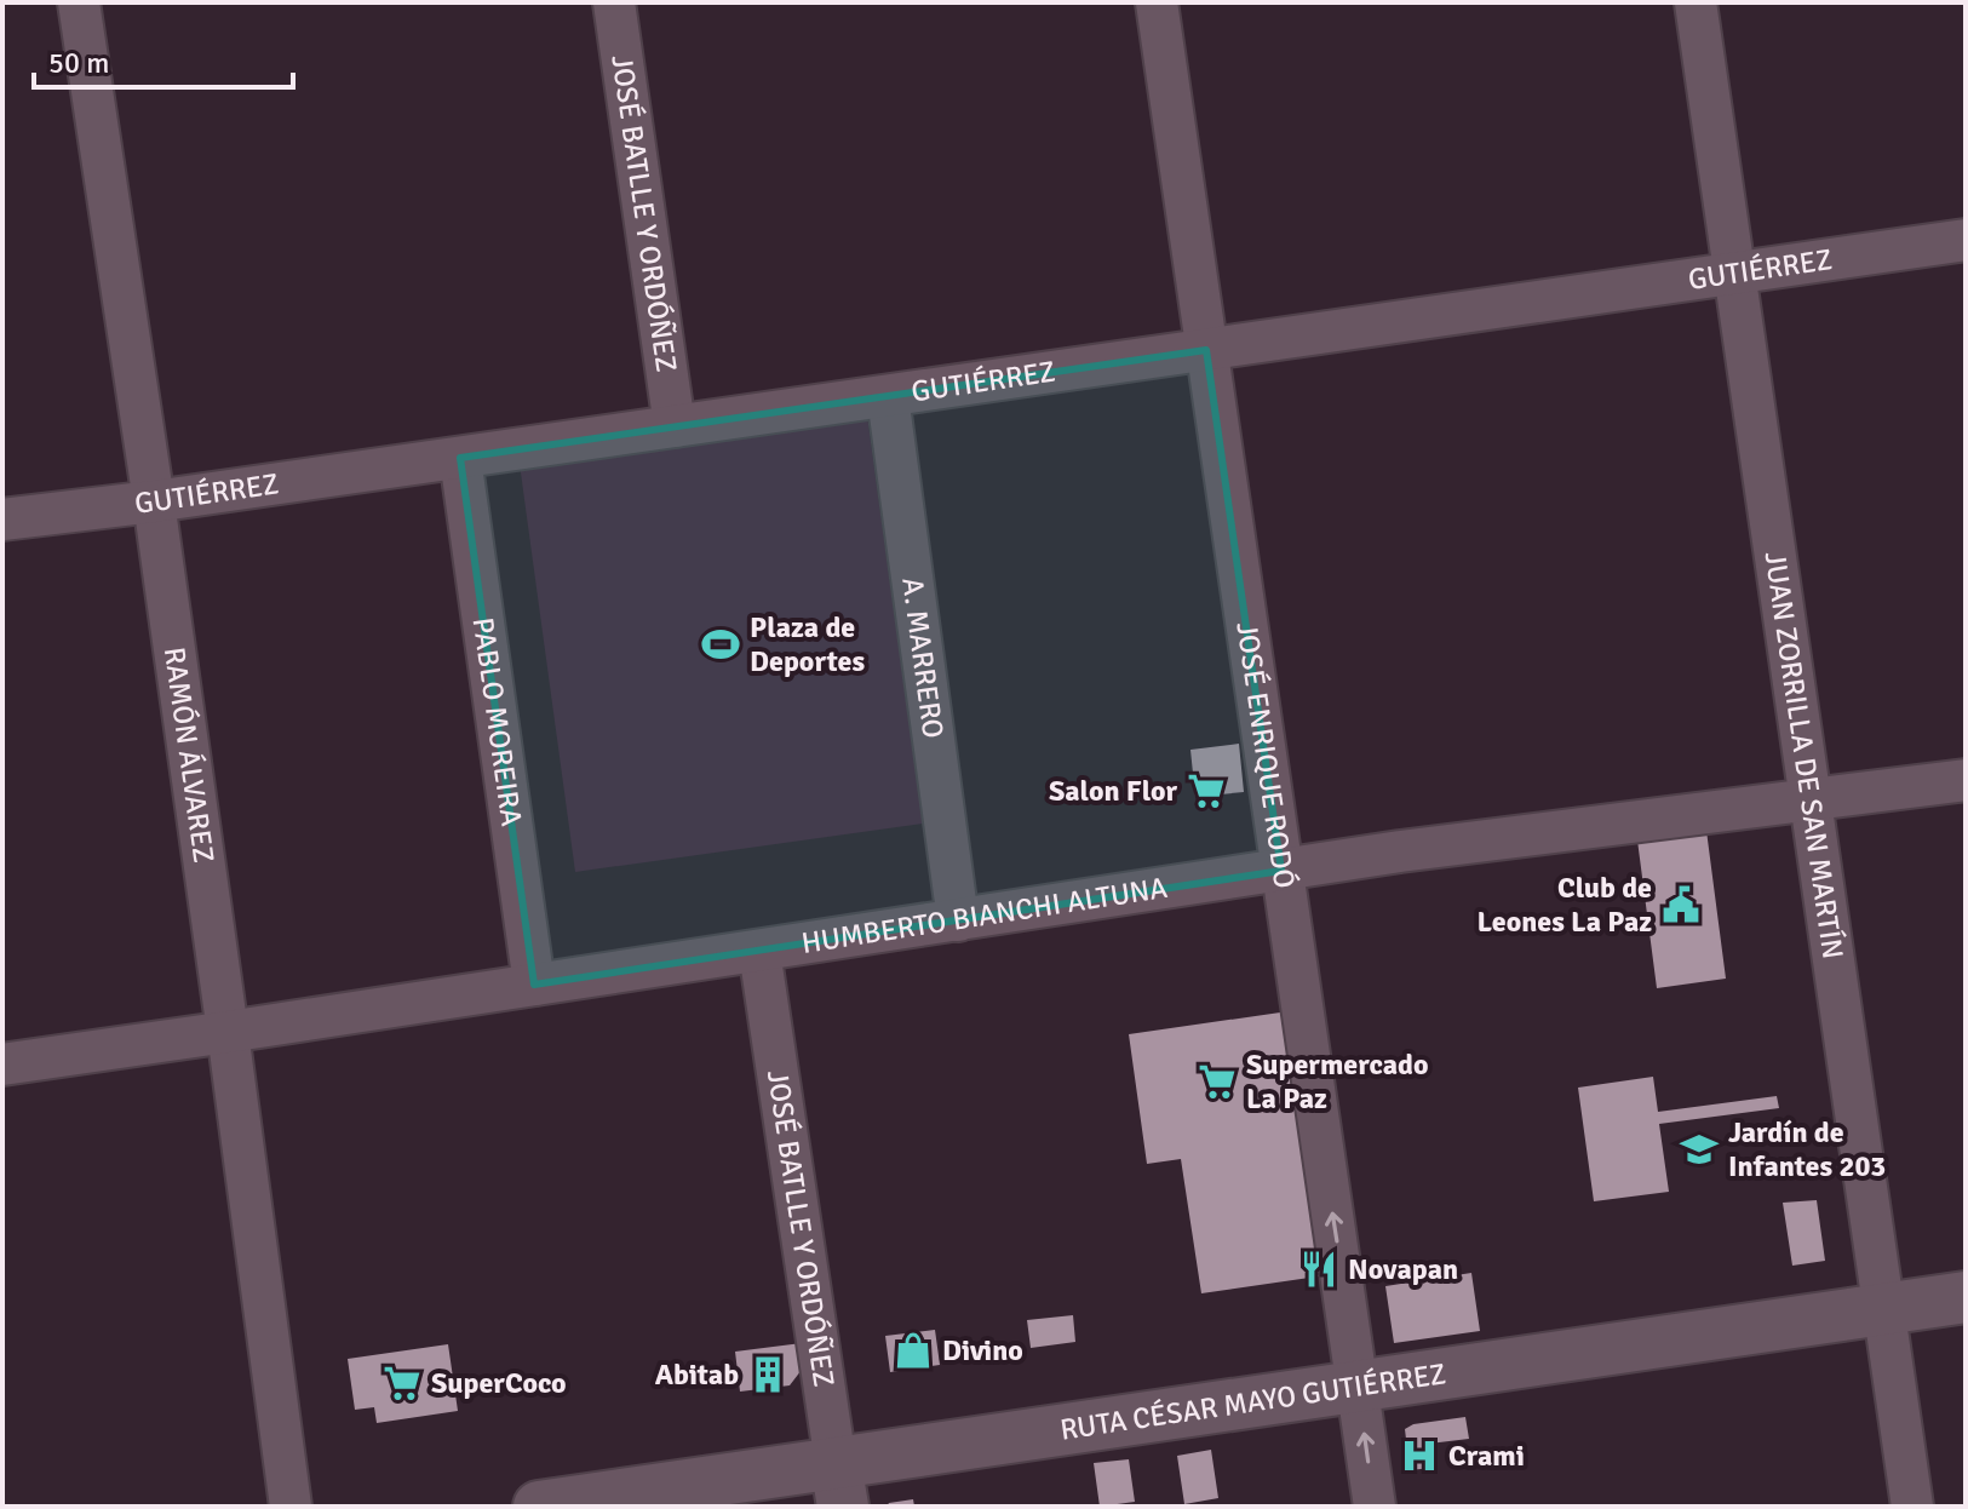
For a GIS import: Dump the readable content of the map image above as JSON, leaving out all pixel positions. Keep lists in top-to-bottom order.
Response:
{
  "streets": {
    "street": [
      "JOSÉ BATLLE Y ORDÓÑEZ",
      "GUTIÉRREZ",
      "A. MARRERO",
      "PABLO MOREIRA",
      "RAMÓN ÁLVAREZ",
      "JOSÉ ENRIQUE RODÓ",
      "JUAN ZORRILLA DE SAN MARTÍN",
      "HUMBERTO BIANCHI ALTUNA",
      "RUTA CÉSAR MAYO GUTIÉRREZ"
    ]
  },
  "crossings": [
    ["JOSÉ BATLLE Y ORDÓÑEZ", "GUTIÉRREZ"],
    ["JOSÉ BATLLE Y ORDÓÑEZ", "HUMBERTO BIANCHI ALTUNA"],
    ["JOSÉ BATLLE Y ORDÓÑEZ", "RUTA CÉSAR MAYO GUTIÉRREZ"],
    ["GUTIÉRREZ", "A. MARRERO"],
    ["GUTIÉRREZ", "PABLO MOREIRA"],
    ["GUTIÉRREZ", "RAMÓN ÁLVAREZ"],
    ["GUTIÉRREZ", "JOSÉ ENRIQUE RODÓ"],
    ["GUTIÉRREZ", "JUAN ZORRILLA DE SAN MARTÍN"],
    ["A. MARRERO", "HUMBERTO BIANCHI ALTUNA"],
    ["PABLO MOREIRA", "HUMBERTO BIANCHI ALTUNA"],
    ["RAMÓN ÁLVAREZ", "HUMBERTO BIANCHI ALTUNA"],
    ["JOSÉ ENRIQUE RODÓ", "HUMBERTO BIANCHI ALTUNA"],
    ["JOSÉ ENRIQUE RODÓ", "RUTA CÉSAR MAYO GUTIÉRREZ"],
    ["JUAN ZORRILLA DE SAN MARTÍN", "HUMBERTO BIANCHI ALTUNA"],
    ["JUAN ZORRILLA DE SAN MARTÍN", "RUTA CÉSAR MAYO GUTIÉRREZ"]
  ],
  "one_way": ["JOSÉ ENRIQUE RODÓ"],
  "places": {
    "sports": ["Plaza de Deportes"],
    "supermarket": ["Salon Flor", "Supermercado La Paz", "SuperCoco"],
    "public building": ["Club de Leones La Paz"],
    "school or university": ["Jardín de Infantes 203"],
    "restaurant": ["Novapan"],
    "shop": ["Divino"],
    "building": ["Abitab"],
    "hospital": ["Crami"]
  },
  "scale_bar": "50 m"
}
